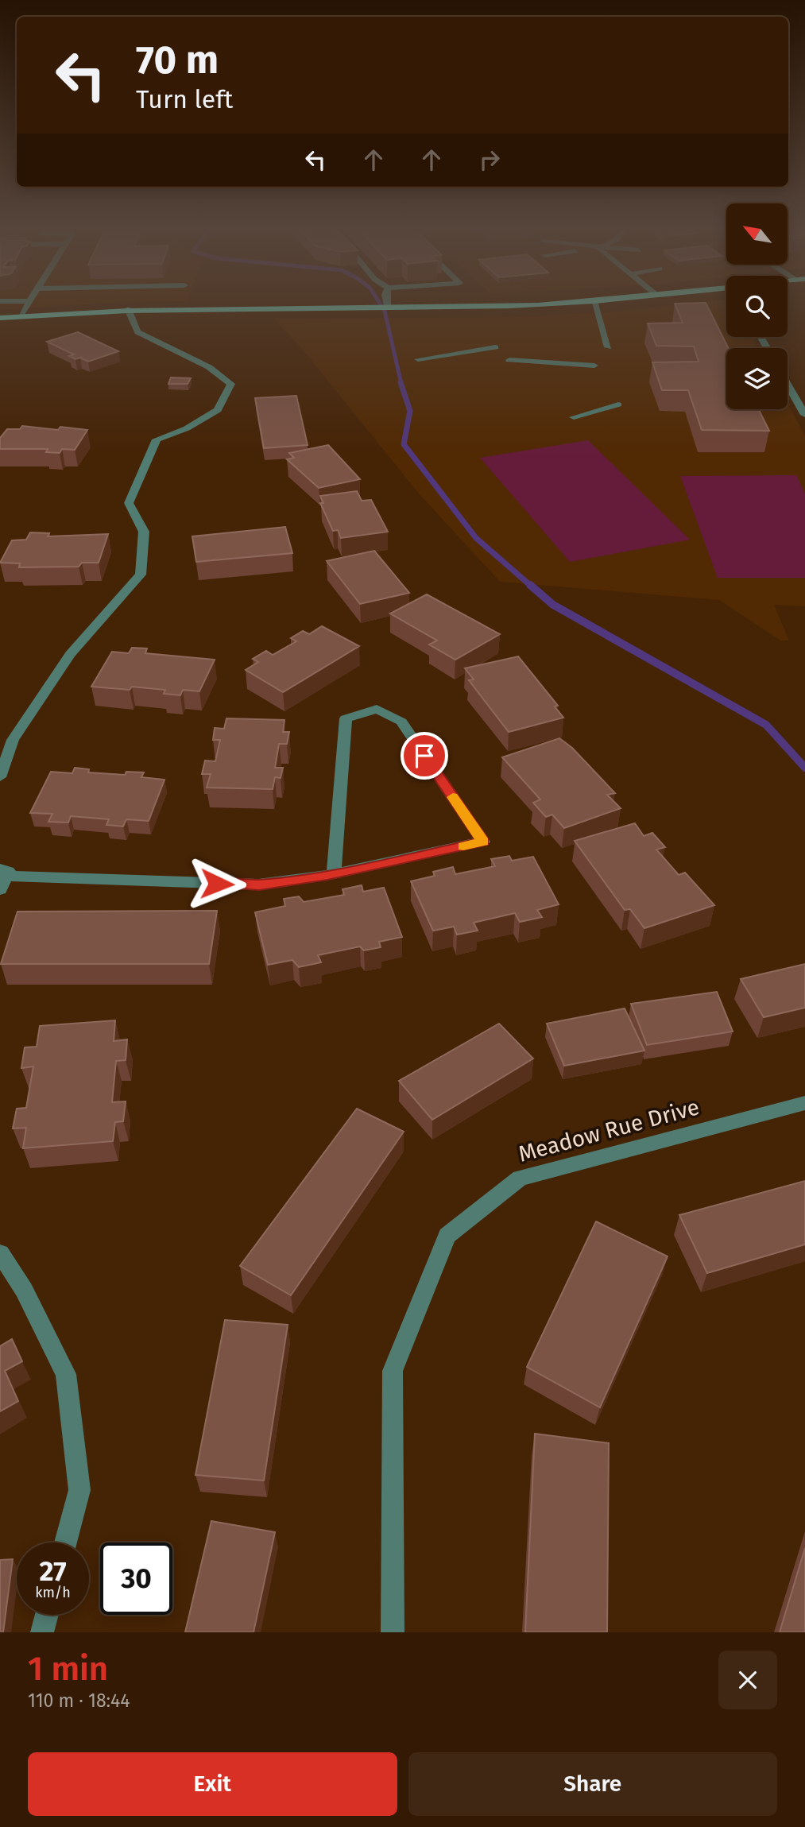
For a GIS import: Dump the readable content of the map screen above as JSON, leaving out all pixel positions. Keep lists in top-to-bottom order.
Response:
{
  "streets": {
    "street": ["Meadow Rue Drive"]
  },
  "north": "top left",
  "page": {
    "turn": ["70 m", "Turn left"],
    "speed": "27 km/h",
    "limit": "30",
    "heading": ["1 min", "110 m · 18:44"],
    "buttons": ["Exit", "Share"]
  }
}
